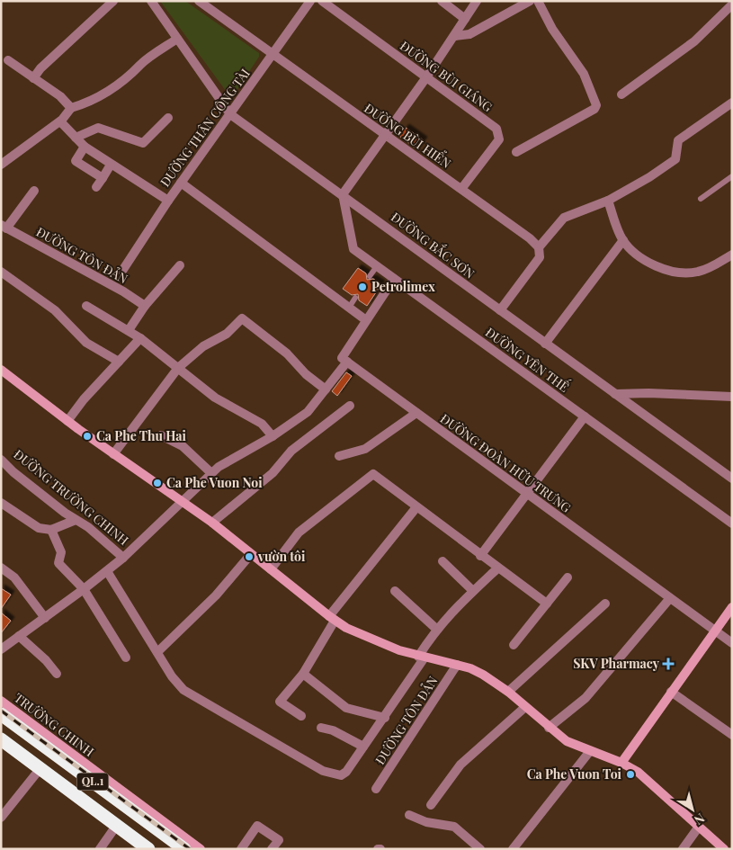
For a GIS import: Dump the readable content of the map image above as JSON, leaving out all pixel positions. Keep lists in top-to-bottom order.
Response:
{
  "streets": {
    "highway": ["QL.1"],
    "street": [
      "ĐƯỜNG BÙI GIÁNG",
      "ĐƯỜNG THÂN CÔNG TÀI",
      "ĐƯỜNG BÙI HIỂN",
      "ĐƯỜNG BẮC SƠN",
      "ĐƯỜNG TÔN ĐẢN",
      "ĐƯỜNG YÊN THẾ",
      "ĐƯỜNG ĐOÀN HỮU TRƯNG",
      "ĐƯỜNG TRƯỜNG CHINH",
      "TRƯỜNG CHINH"
    ]
  },
  "crossings": [
    ["ĐƯỜNG BÙI GIÁNG", "ĐƯỜNG BÙI HIỂN"],
    ["ĐƯỜNG THÂN CÔNG TÀI", "ĐƯỜNG BÙI HIỂN"],
    ["ĐƯỜNG THÂN CÔNG TÀI", "ĐƯỜNG BẮC SƠN"],
    ["ĐƯỜNG BẮC SƠN", "ĐƯỜNG YÊN THẾ"]
  ],
  "places": {
    "other": [
      "Petrolimex",
      "Ca Phe Thu Hai",
      "Ca Phe Vuon Noi",
      "vườn tôi",
      "Ca Phe Vuon Toi"
    ],
    "health": ["SKV Pharmacy"]
  },
  "north": "bottom right"
}
